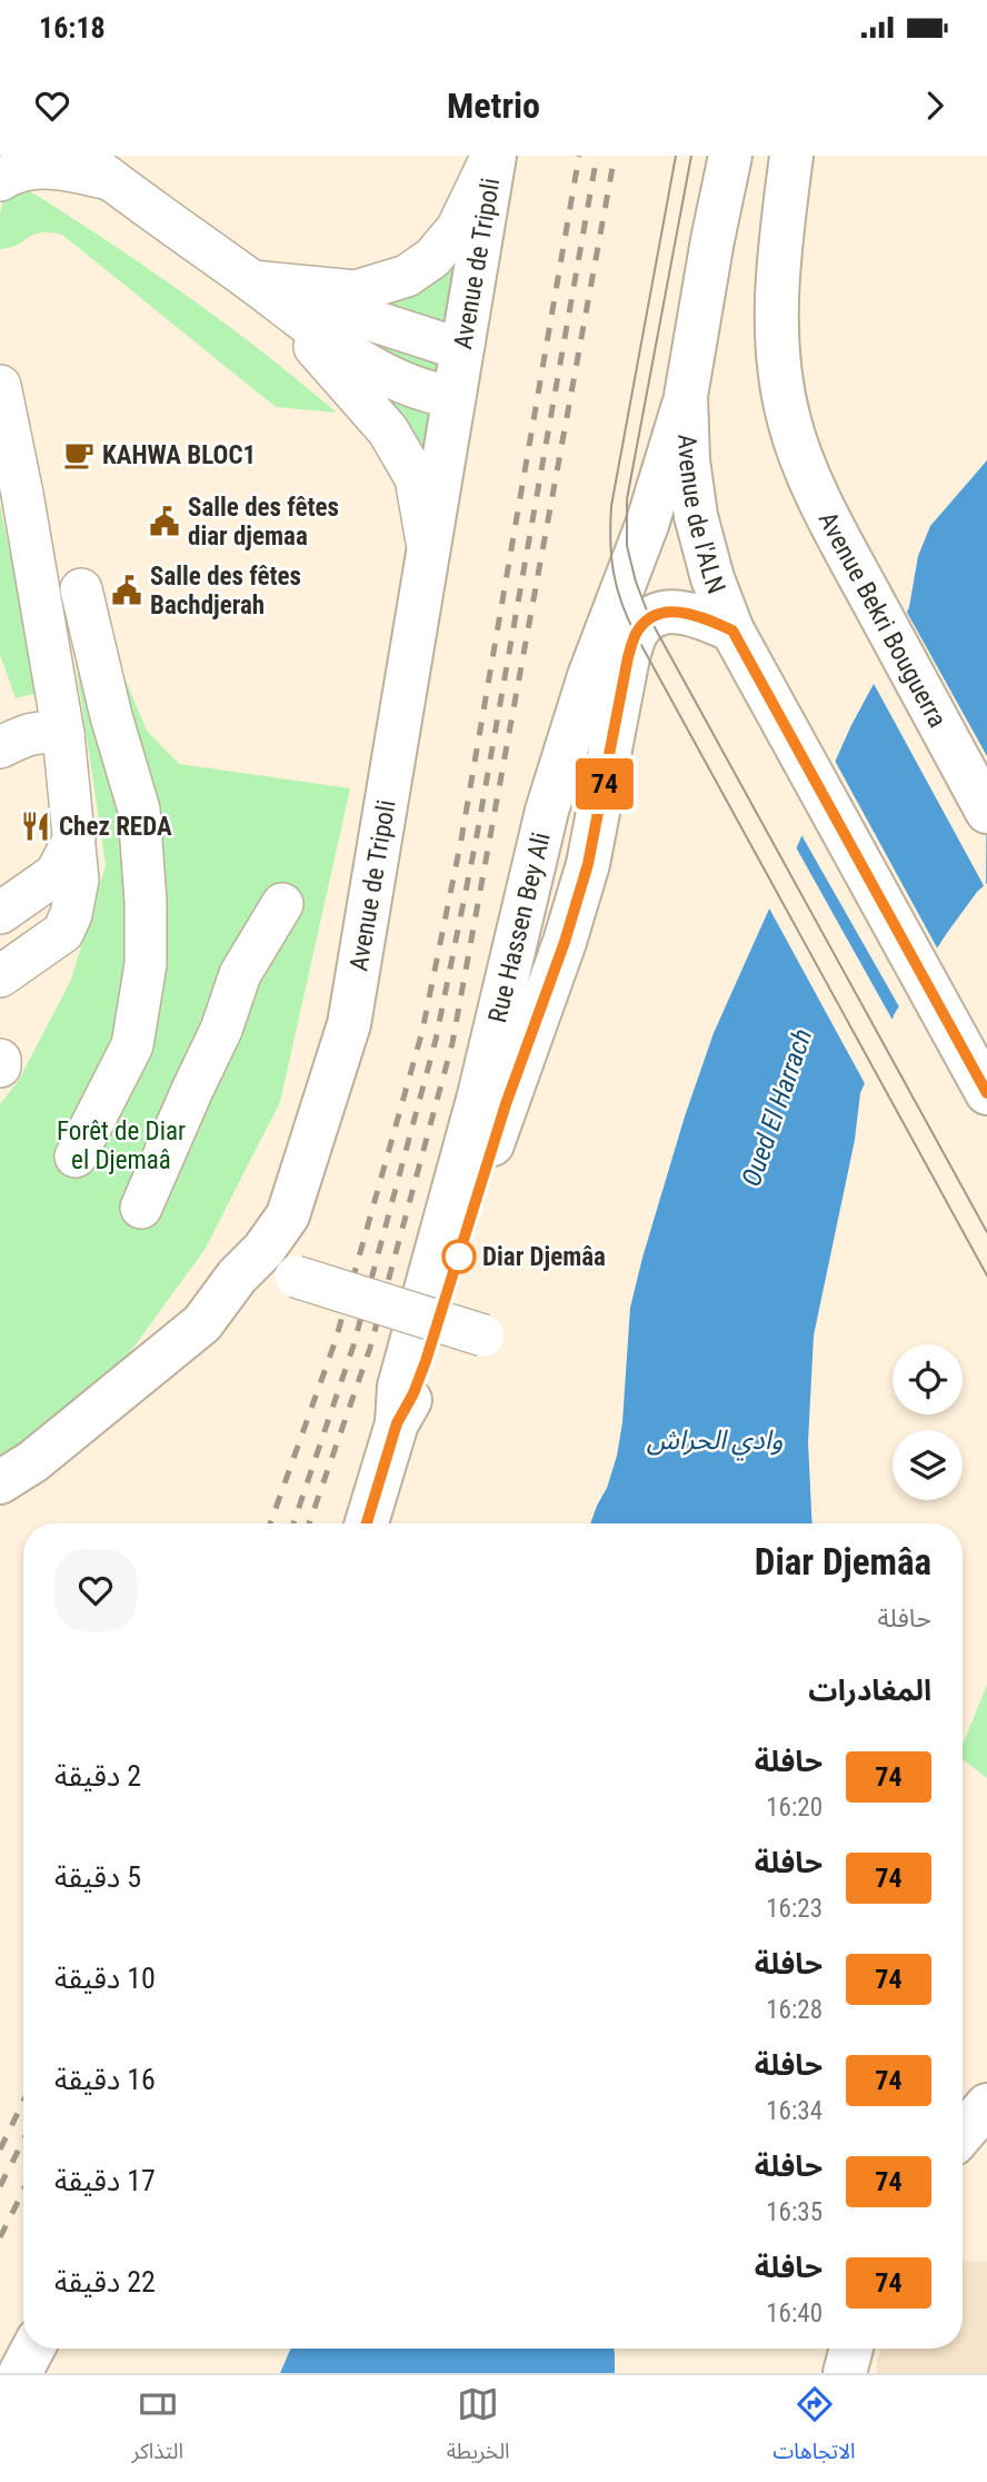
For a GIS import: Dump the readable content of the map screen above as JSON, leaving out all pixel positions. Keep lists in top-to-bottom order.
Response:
{
  "streets": {
    "main road": [
      "Avenue de Tripoli",
      "Avenue de l'ALN",
      "Avenue Bekri Bouguerra",
      "Rue Hassen Bey Ali"
    ]
  },
  "crossings": [
    ["Avenue de l'ALN", "Rue Hassen Bey Ali"]
  ],
  "water": ["Oued El Harrach", "وادي الحراش"],
  "parks": ["Forêt de Diar el Djemaâ"],
  "places": {
    "cafe": ["KAHWA BLOC1"],
    "public building": ["Salle des fêtes diar djemaa", "Salle des fêtes Bachdjerah"],
    "restaurant": ["Chez REDA"],
    "other": ["Diar Djemâa"]
  },
  "lines": ["bus line 74"],
  "page": {
    "status": "16:18",
    "header": "Metrio",
    "on_map": "74",
    "heading": [
      ["Diar Djemâa", "حافلة"],
      "المغادرات"
    ],
    "list": [
      {
        "mark": "74",
        "name": "حافلة",
        "note": "16:20",
        "value": "2 دقيقة"
      },
      {
        "mark": "74",
        "name": "حافلة",
        "note": "16:23",
        "value": "5 دقيقة"
      },
      {
        "mark": "74",
        "name": "حافلة",
        "note": "16:28",
        "value": "10 دقيقة"
      },
      {
        "mark": "74",
        "name": "حافلة",
        "note": "16:34",
        "value": "16 دقيقة"
      },
      {
        "mark": "74",
        "name": "حافلة",
        "note": "16:35",
        "value": "17 دقيقة"
      },
      {
        "mark": "74",
        "name": "حافلة",
        "note": "16:40",
        "value": "22 دقيقة"
      }
    ],
    "tabs": ["الاتجاهات", "الخريطة", "التذاكر"]
  }
}
